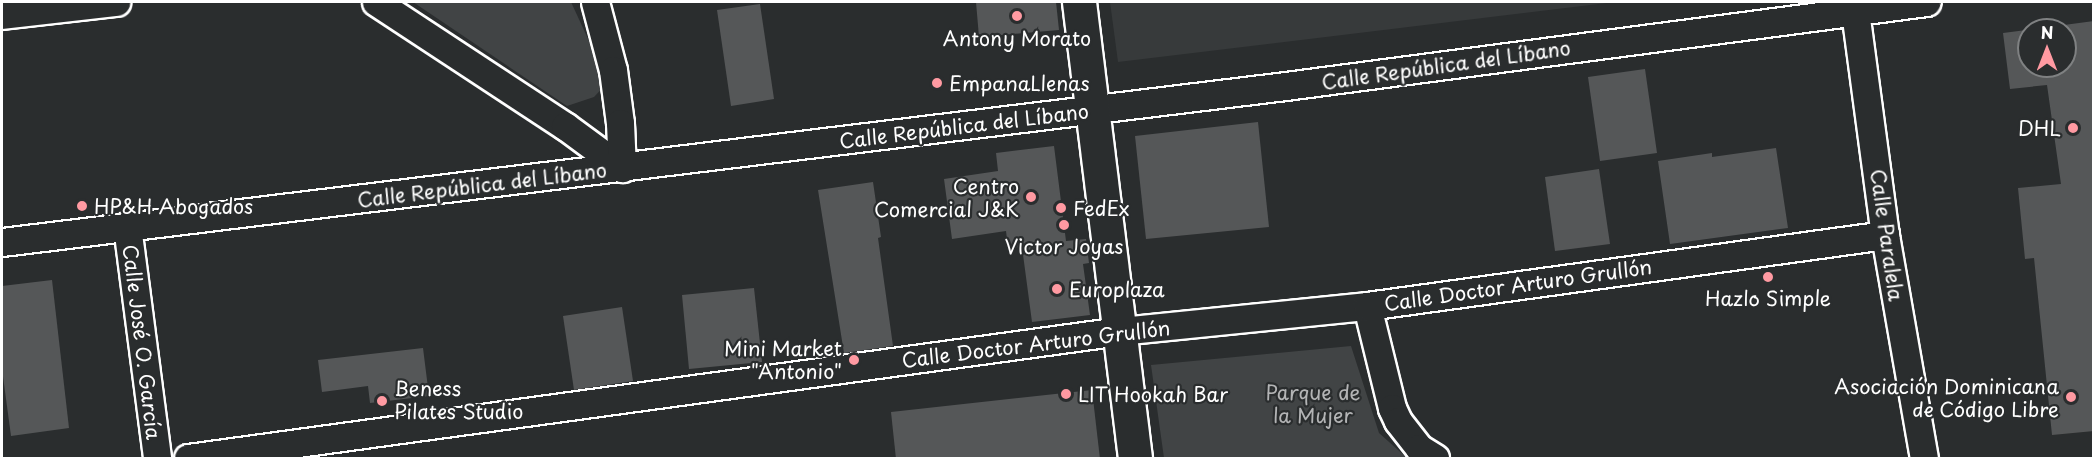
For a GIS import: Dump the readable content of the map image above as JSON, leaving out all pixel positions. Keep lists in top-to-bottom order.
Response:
{
  "streets": {
    "street": [
      "Calle República del Líbano",
      "Calle Paralela",
      "Calle Doctor Arturo Grullón",
      "Calle José O. García"
    ]
  },
  "crossings": [
    ["Calle República del Líbano", "Calle Paralela"],
    ["Calle República del Líbano", "Calle José O. García"],
    ["Calle Paralela", "Calle Doctor Arturo Grullón"]
  ],
  "parks": ["Parque de la Mujer"],
  "places": [
    "Antony Morato",
    "EmpanaLlenas",
    "DHL",
    "Centro Comercial J&K",
    "HP&H Abogados",
    "FedEx",
    "Victor Joyas",
    "Hazlo Simple",
    "Europlaza",
    "Mini Market \"Antonio\"",
    "LIT Hookah Bar",
    "Asociación Dominicana de Código Libre",
    "Beness Pilates Studio"
  ],
  "north": "top"
}
